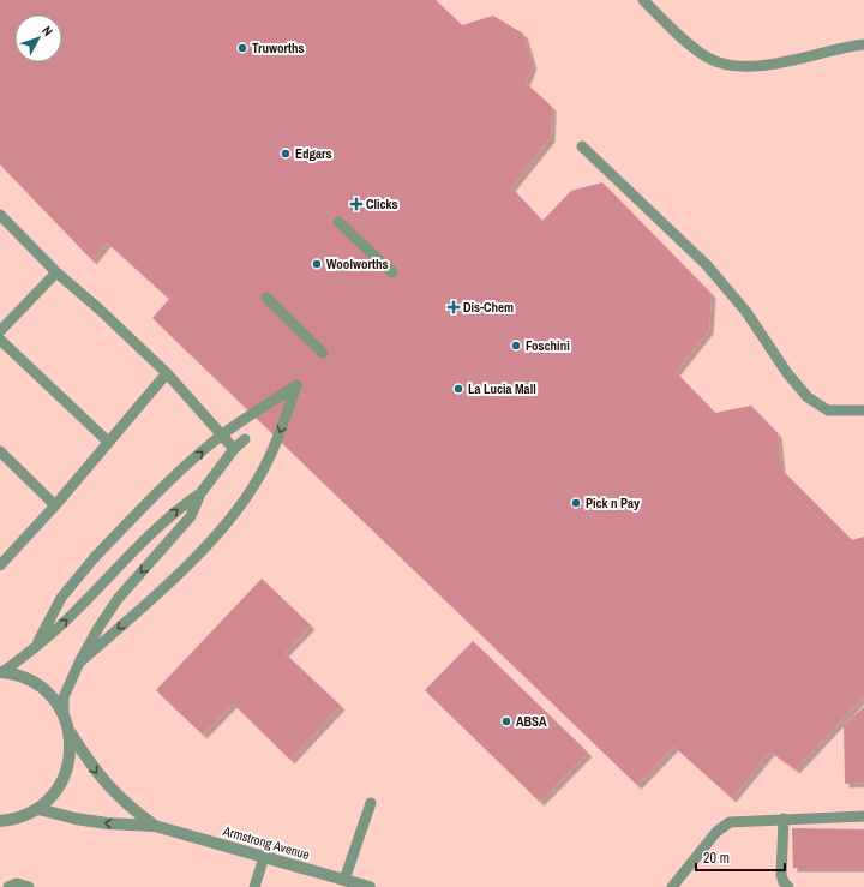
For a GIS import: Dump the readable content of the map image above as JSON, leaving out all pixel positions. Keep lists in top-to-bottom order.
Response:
{
  "streets": {
    "street": ["Armstrong Avenue"]
  },
  "places": {
    "other": [
      "Truworths",
      "Edgars",
      "Woolworths",
      "Foschini",
      "La Lucia Mall",
      "Pick n Pay",
      "ABSA"
    ],
    "health": ["Clicks", "Dis-Chem"]
  },
  "scale_bar": "20 m",
  "north": "top right"
}
